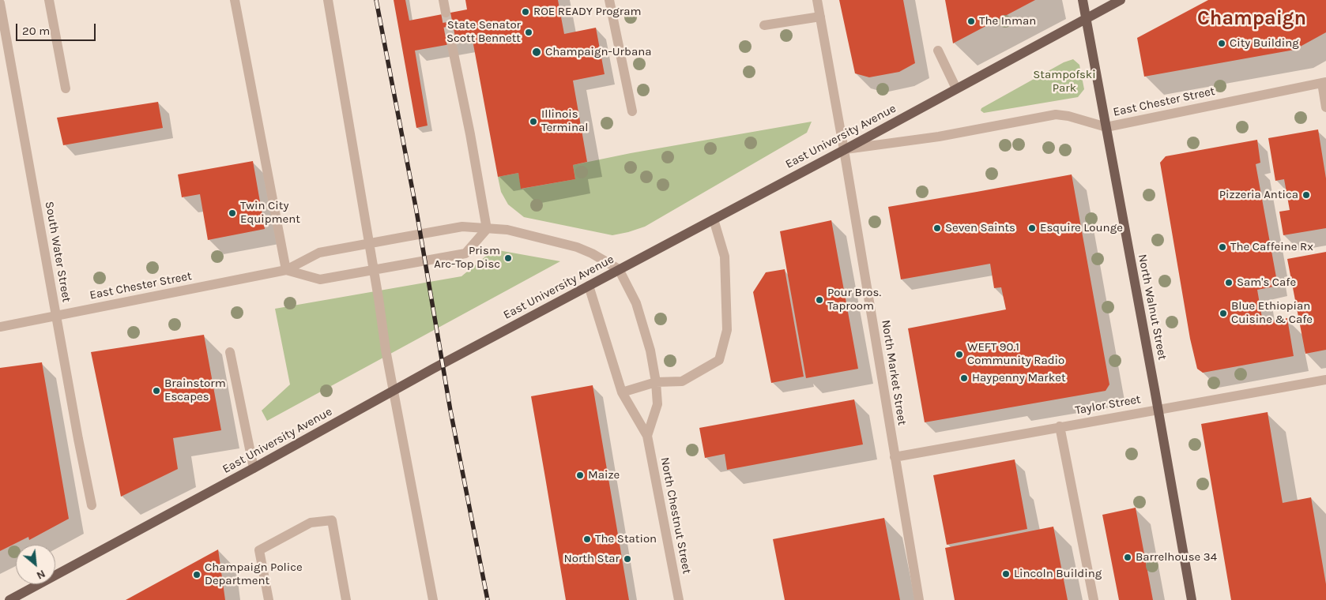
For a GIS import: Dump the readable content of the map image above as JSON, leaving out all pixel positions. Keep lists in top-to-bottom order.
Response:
{
  "streets": {
    "main road": ["East University Avenue", "North Walnut Street"],
    "street": [
      "East Chester Street",
      "South Water Street",
      "North Market Street",
      "Taylor Street",
      "North Chestnut Street"
    ]
  },
  "crossings": [
    ["East Chester Street", "East University Avenue"],
    ["East Chester Street", "South Water Street"],
    ["East Chester Street", "North Walnut Street"],
    ["East Chester Street", "North Market Street"],
    ["East Chester Street", "North Chestnut Street"],
    ["East University Avenue", "North Walnut Street"],
    ["East University Avenue", "North Market Street"],
    ["East University Avenue", "North Chestnut Street"],
    ["North Walnut Street", "Taylor Street"],
    ["North Market Street", "Taylor Street"]
  ],
  "districts": ["Champaign"],
  "parks": ["Stampofski Park"],
  "places": [
    "ROE READY Program",
    "The Inman",
    "State Senator Scott Bennett",
    "City Building",
    "Champaign-Urbana",
    "Illinois Terminal",
    "Pizzeria Antica",
    "Twin City Equipment",
    "Seven Saints",
    "Esquire Lounge",
    "The Caffeine Rx",
    "Prism Arc-Top Disc",
    "Sam's Cafe",
    "Pour Bros. Taproom",
    "Blue Ethiopian Cuisine & Cafe",
    "WEFT 90.1 Community Radio",
    "Haypenny Market",
    "Brainstorm Escapes",
    "Maize",
    "The Station",
    "Barrelhouse 34",
    "North Star",
    "Lincoln Building",
    "Champaign Police Department"
  ],
  "scale_bar": "20 m",
  "north": "bottom right"
}
